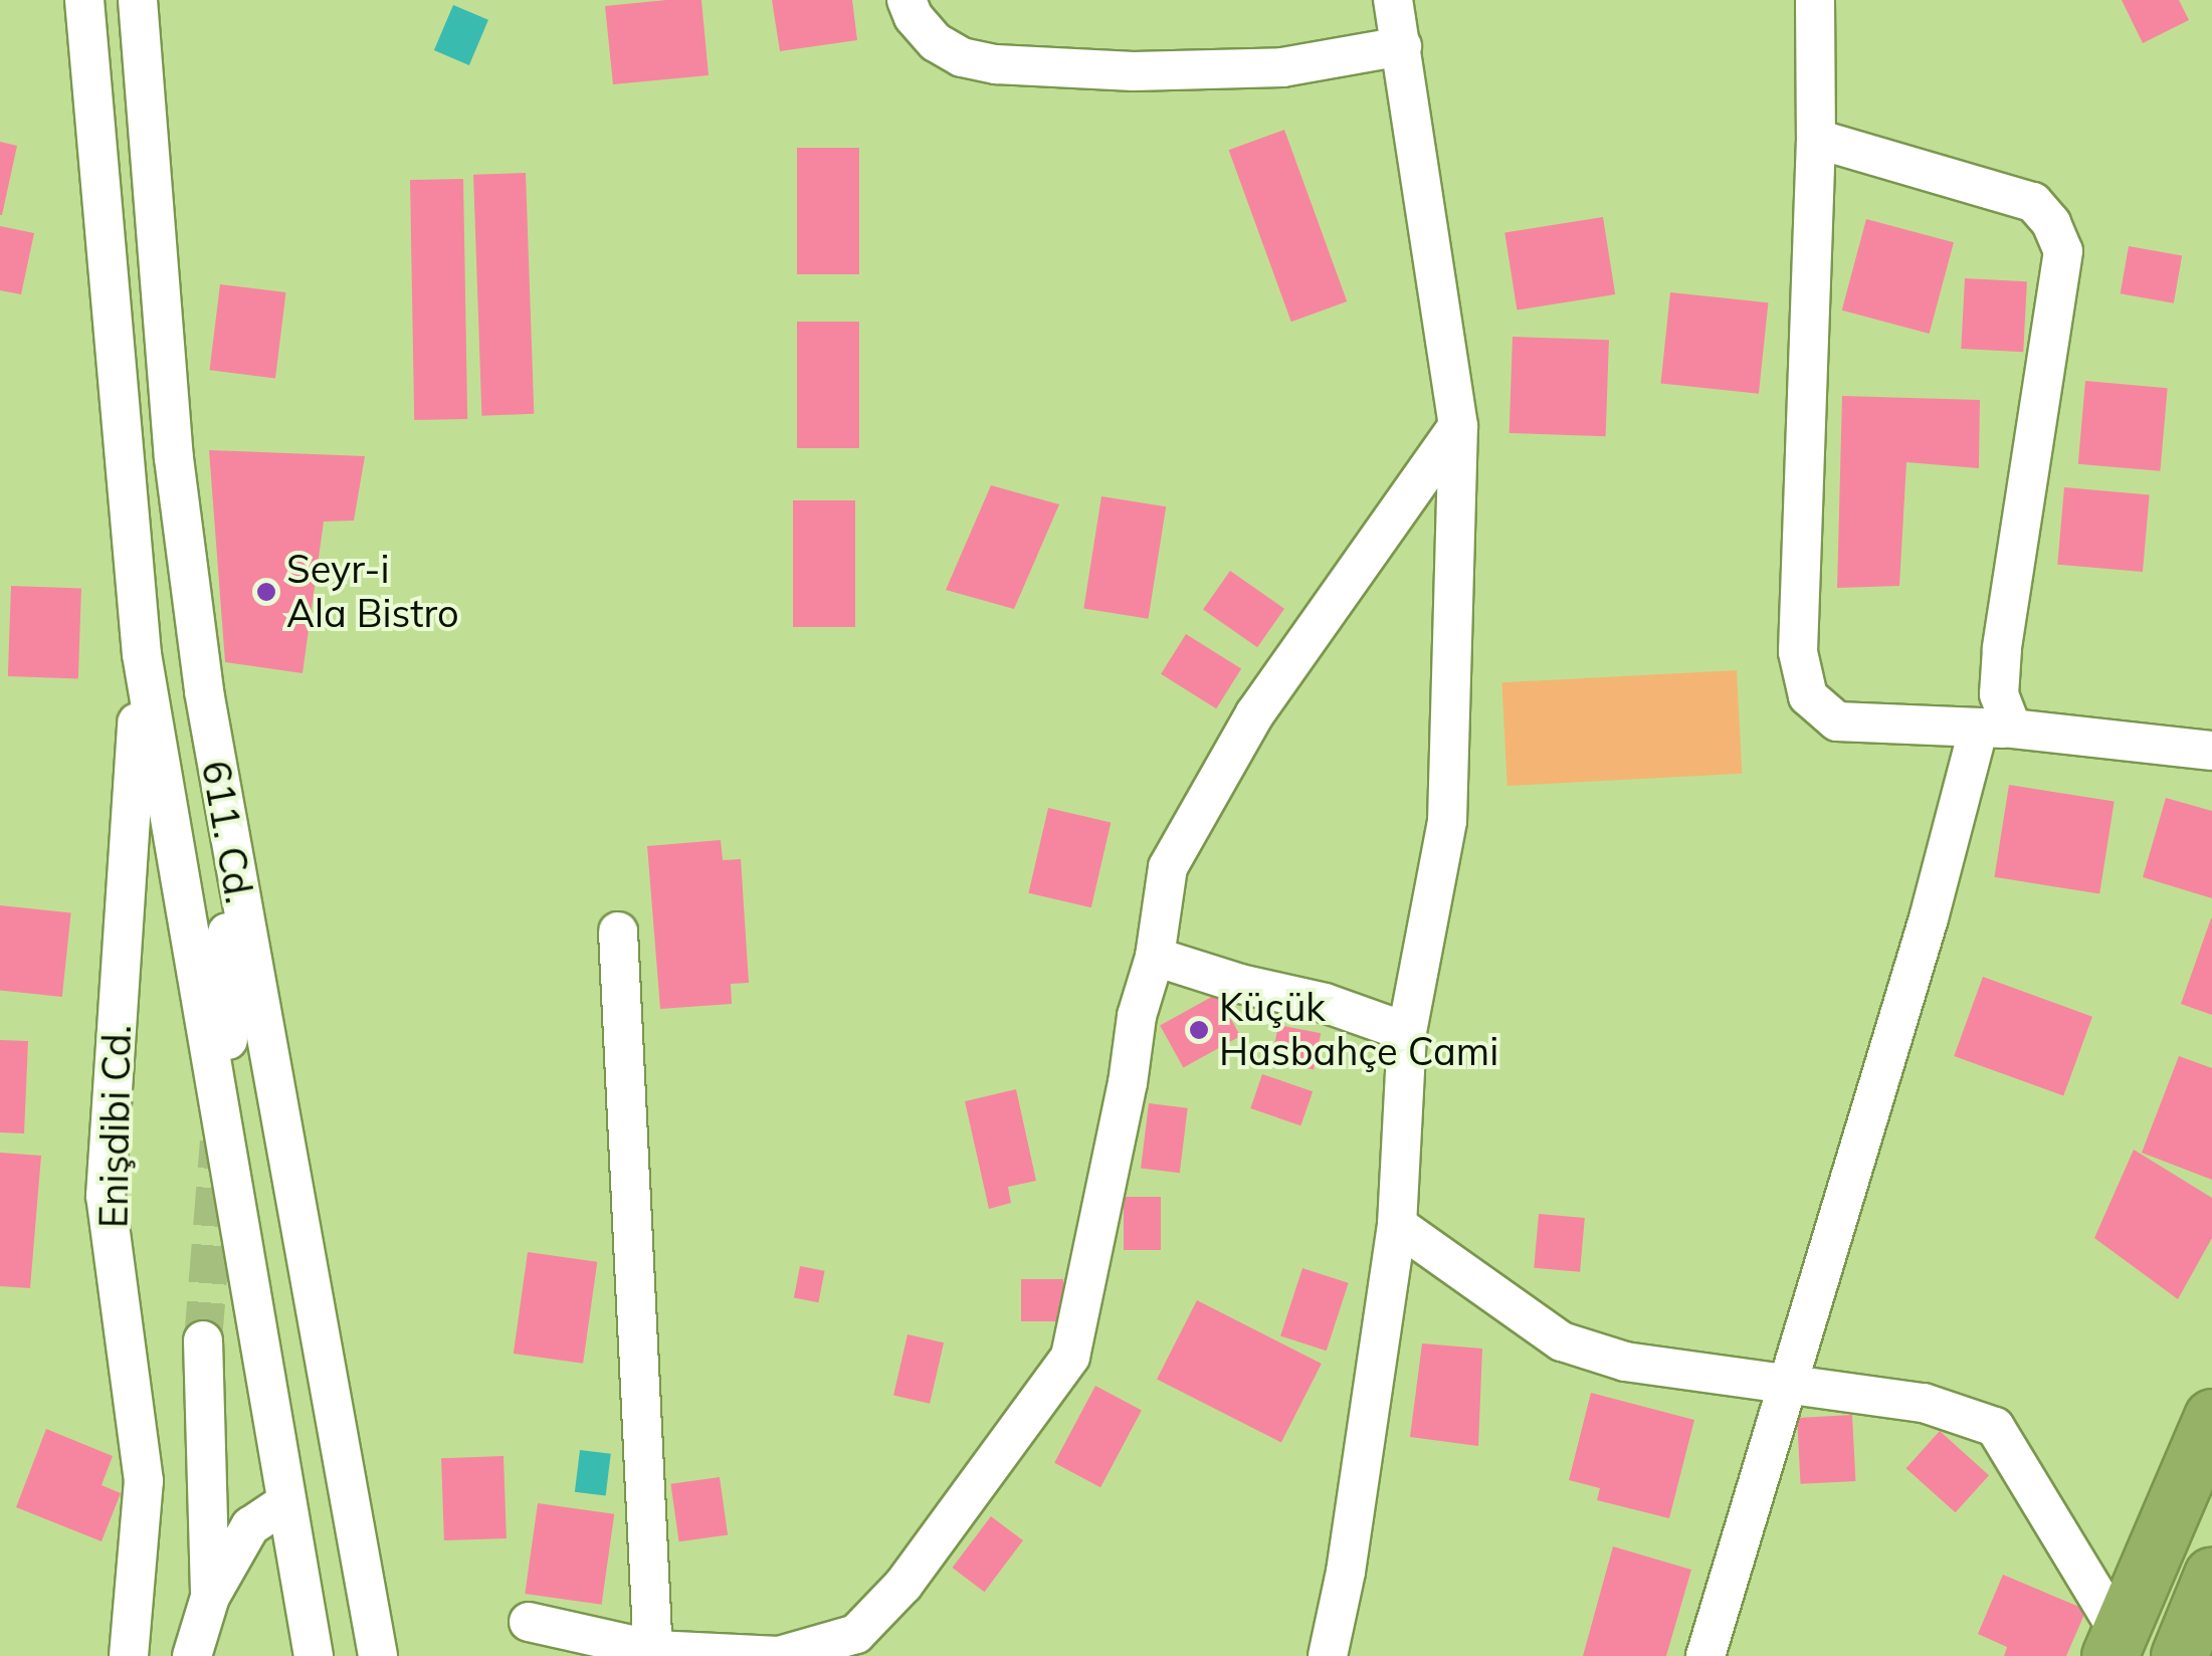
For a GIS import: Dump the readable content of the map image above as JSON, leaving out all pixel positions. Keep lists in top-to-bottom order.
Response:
{
  "streets": {
    "street": ["611. Cd.", "Enişdibi Cd."]
  },
  "crossings": [
    ["611. Cd.", "Enişdibi Cd."]
  ],
  "places": ["Seyr-i Ala Bistro", "Küçük Hasbahçe Cami"]
}
